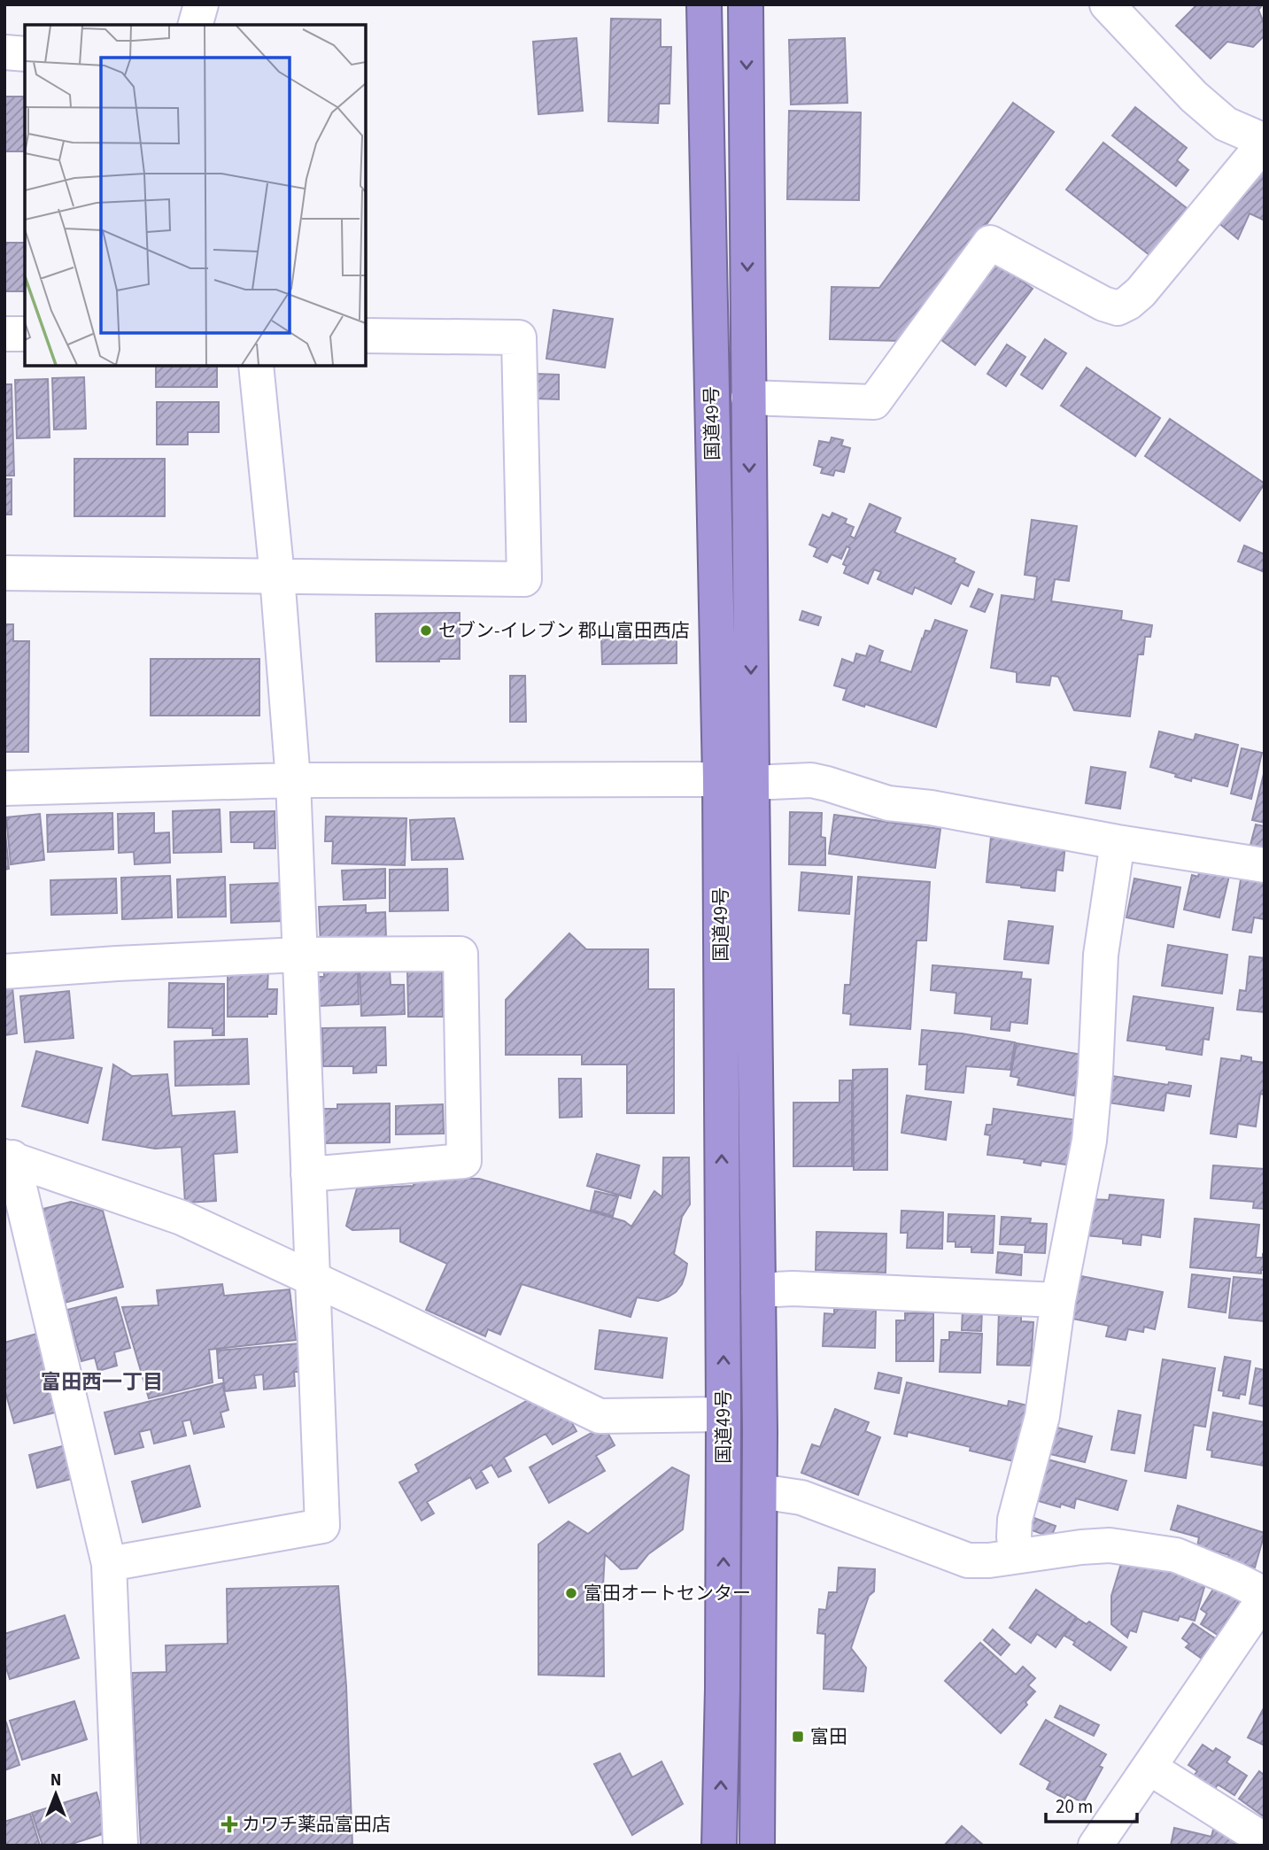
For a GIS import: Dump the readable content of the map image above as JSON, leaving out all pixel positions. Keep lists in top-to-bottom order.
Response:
{
  "streets": {
    "highway": ["国道49号"]
  },
  "districts": ["富田西一丁目"],
  "places": {
    "other": ["セブン-イレブン 郡山富田西店", "富田オートセンター"],
    "transit": ["富田"],
    "health": ["カワチ薬品富田店"]
  },
  "scale_bar": "20 m",
  "north": "top"
}
